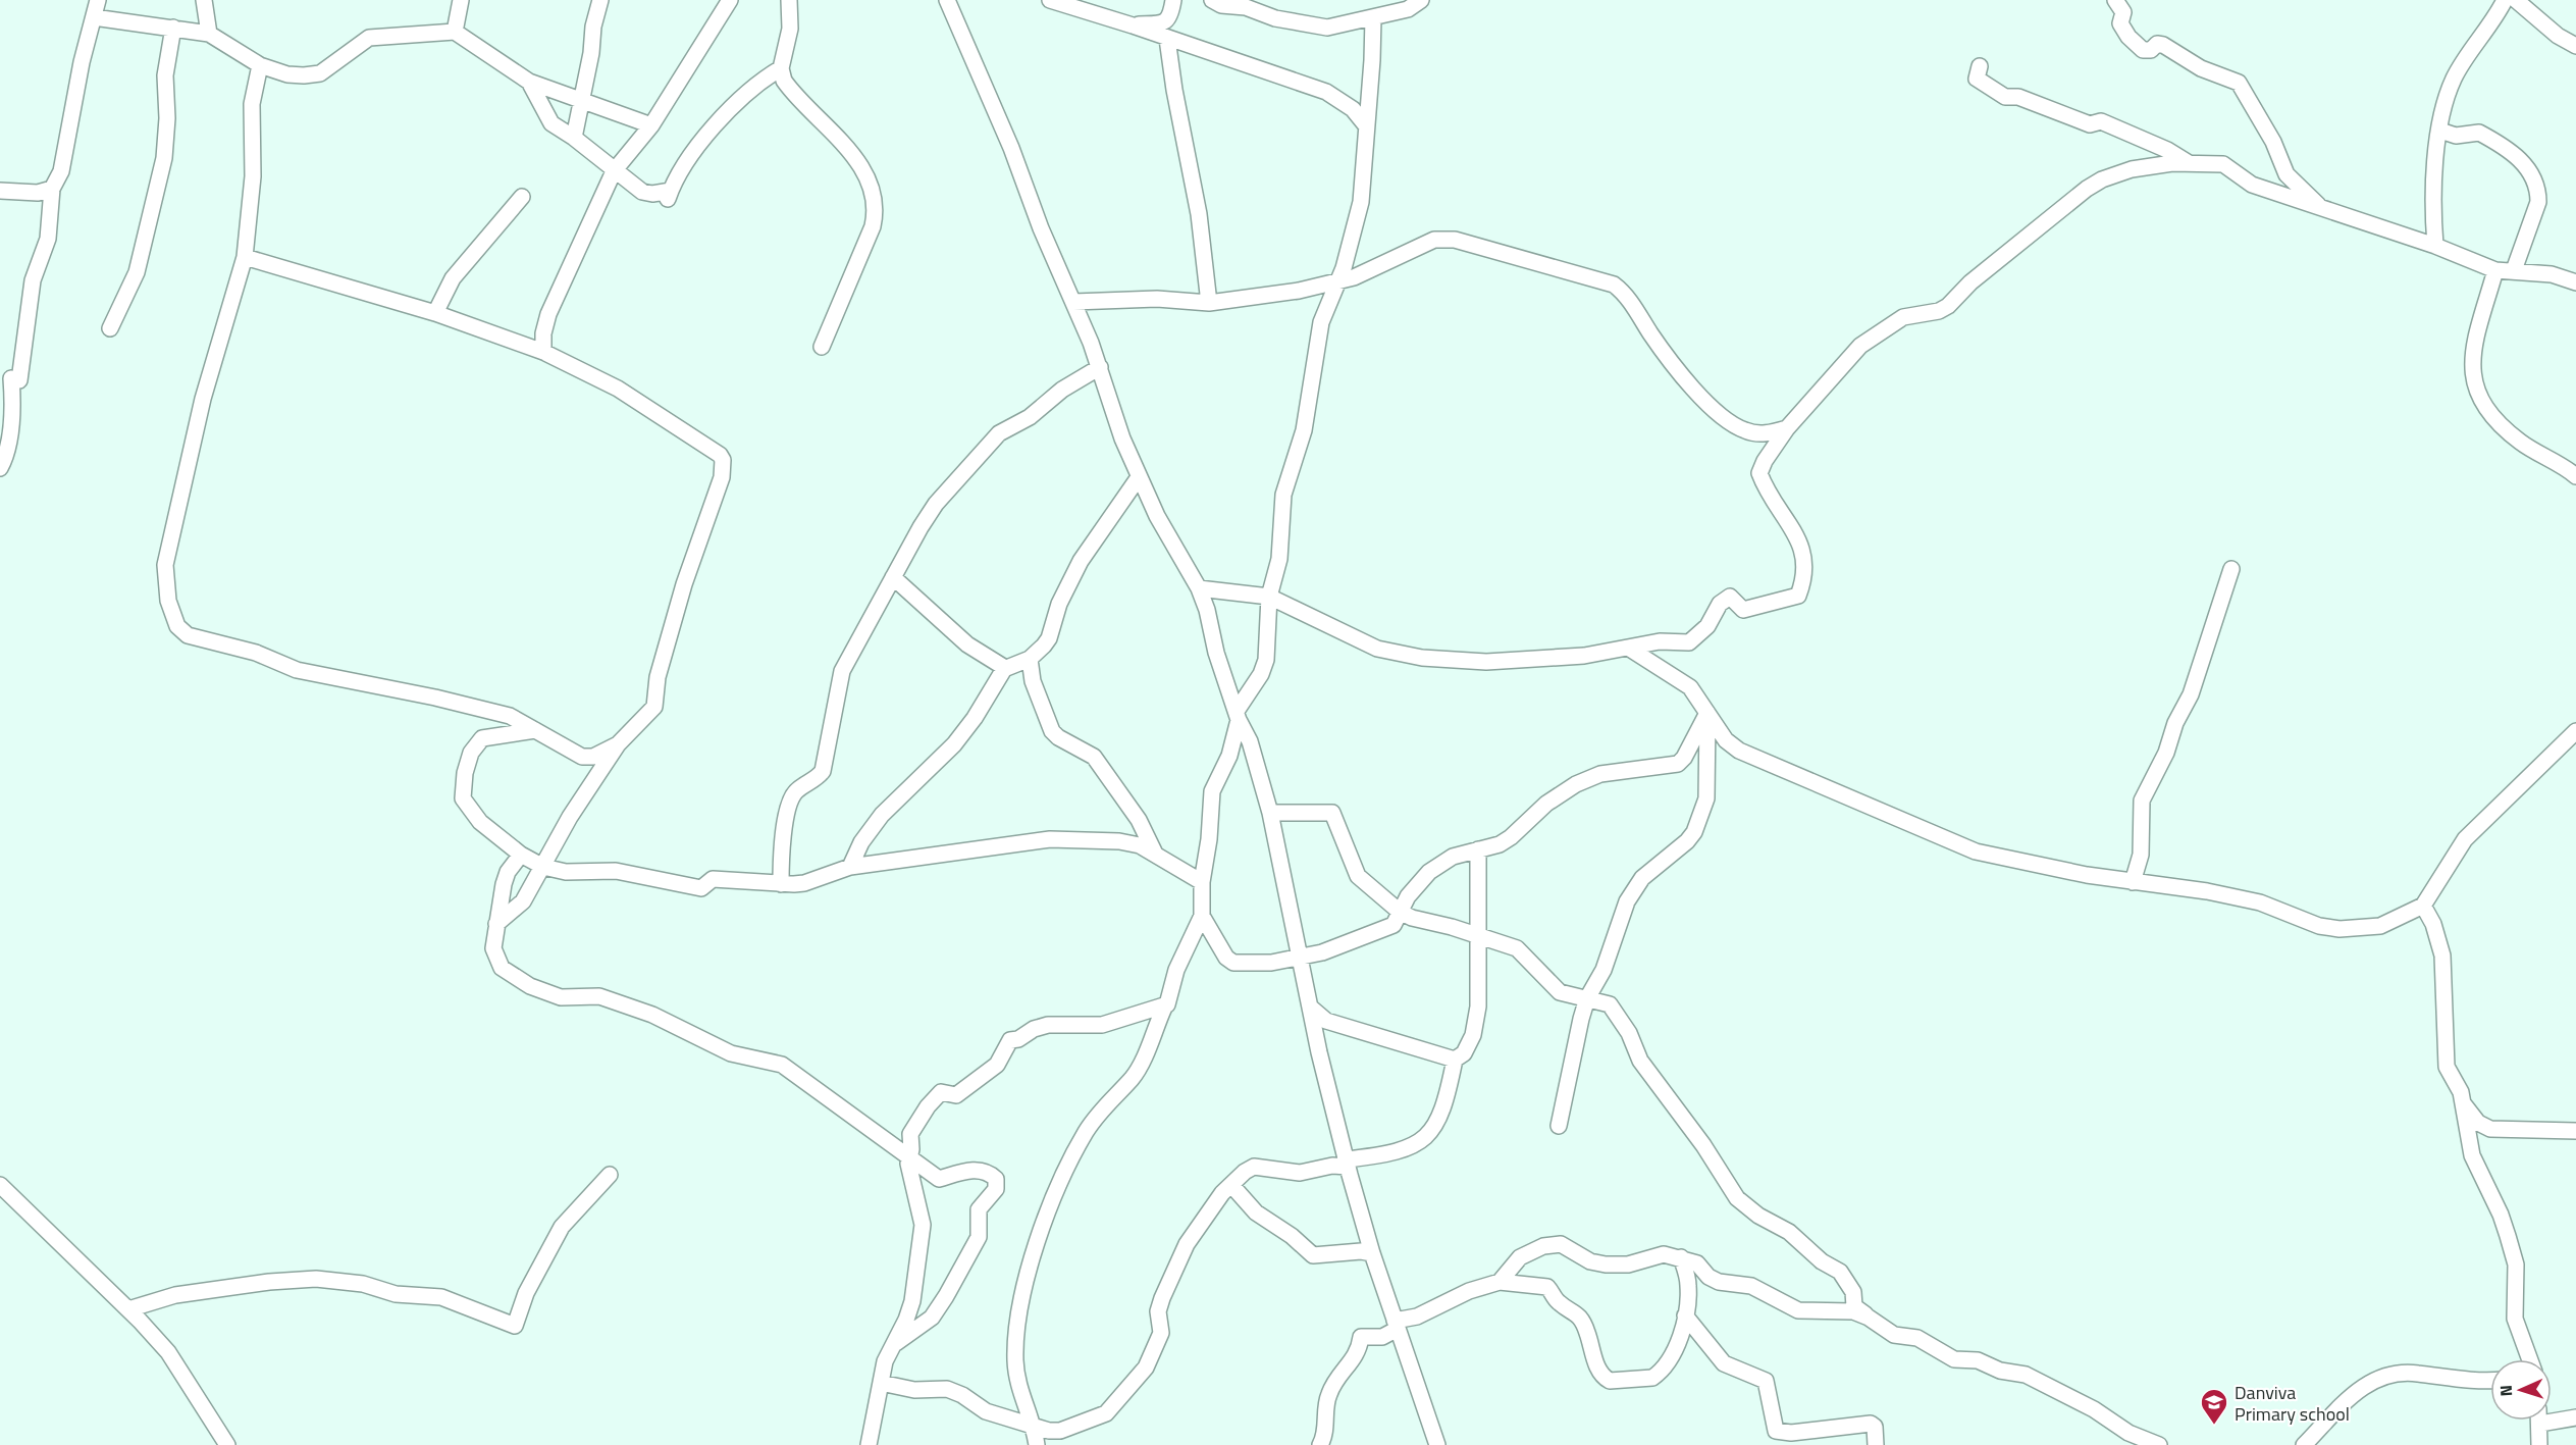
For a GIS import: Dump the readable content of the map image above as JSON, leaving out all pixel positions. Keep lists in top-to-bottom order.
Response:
{
  "places": {
    "school or university": ["Danviva Primary school"]
  },
  "north": "left"
}
